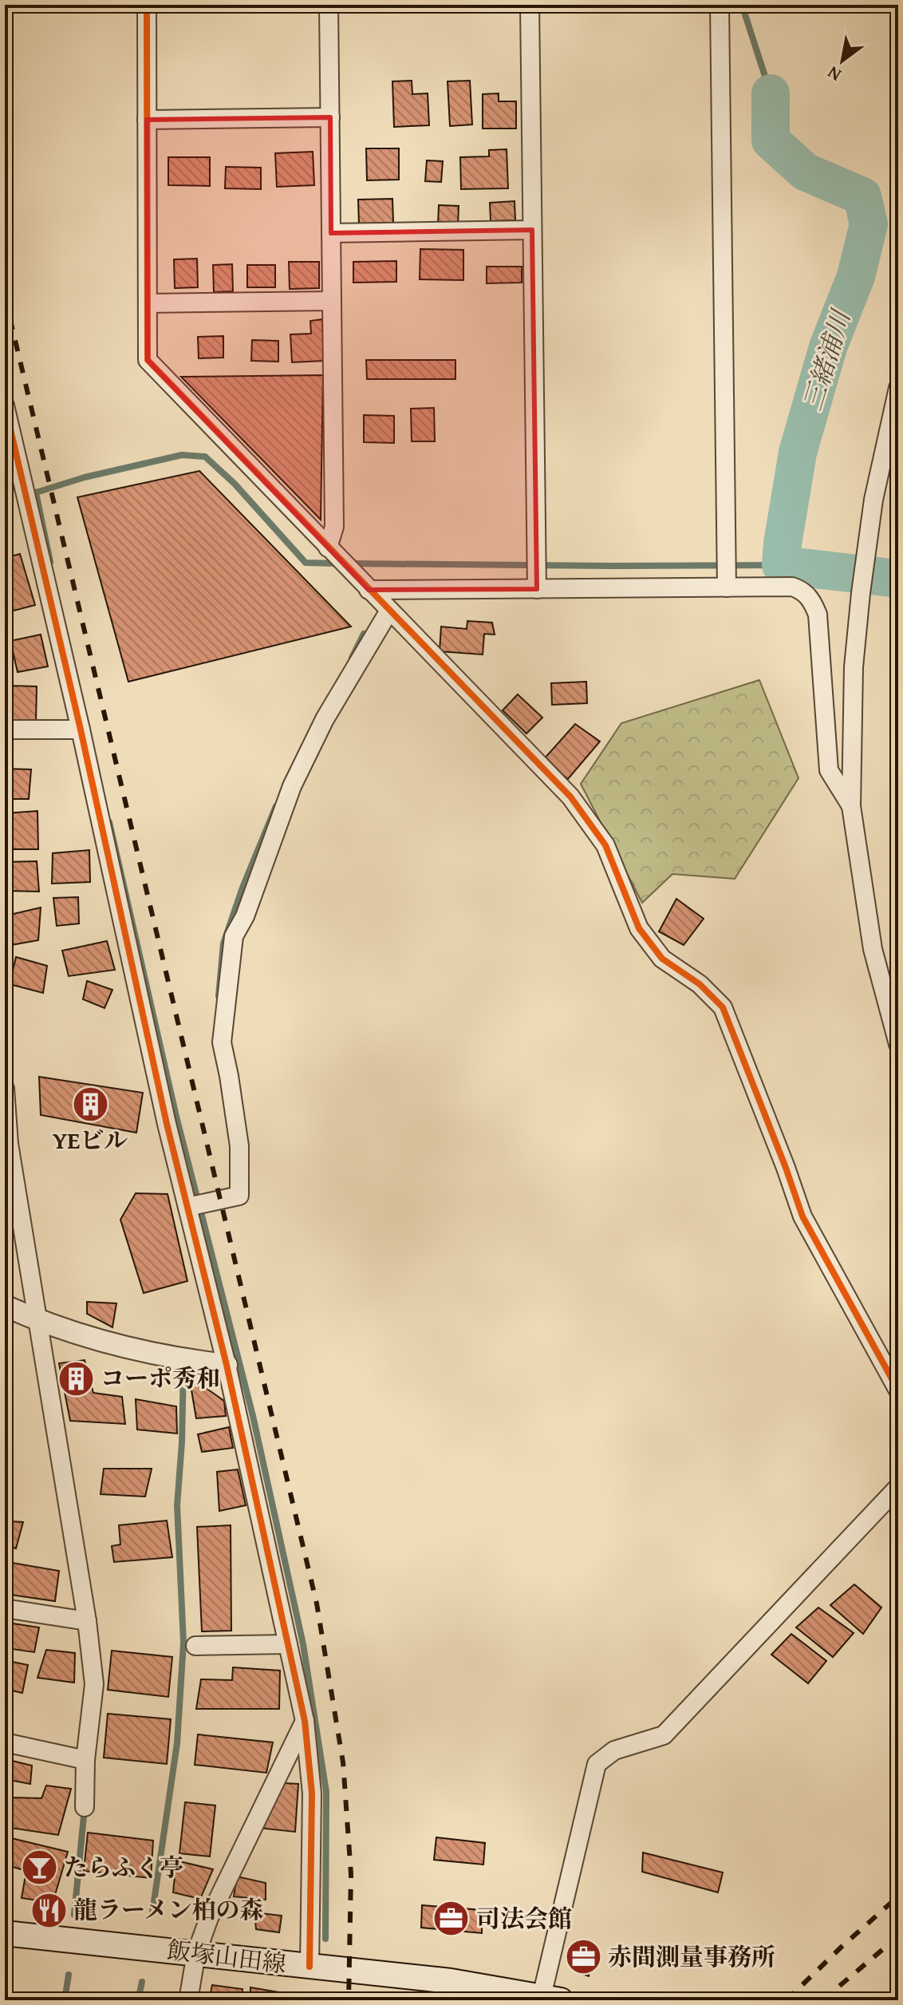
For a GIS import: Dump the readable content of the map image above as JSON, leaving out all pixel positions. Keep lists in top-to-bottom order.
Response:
{
  "streets": {
    "main road": ["飯塚山田線"]
  },
  "water": ["三緒浦川"],
  "places": {
    "building": ["YEビル", "コーポ秀和"],
    "bar": ["たらふく亭"],
    "restaurant": ["龍ラーメン柏の森"],
    "office": ["司法会館", "赤間測量事務所"]
  },
  "north": "bottom left"
}
